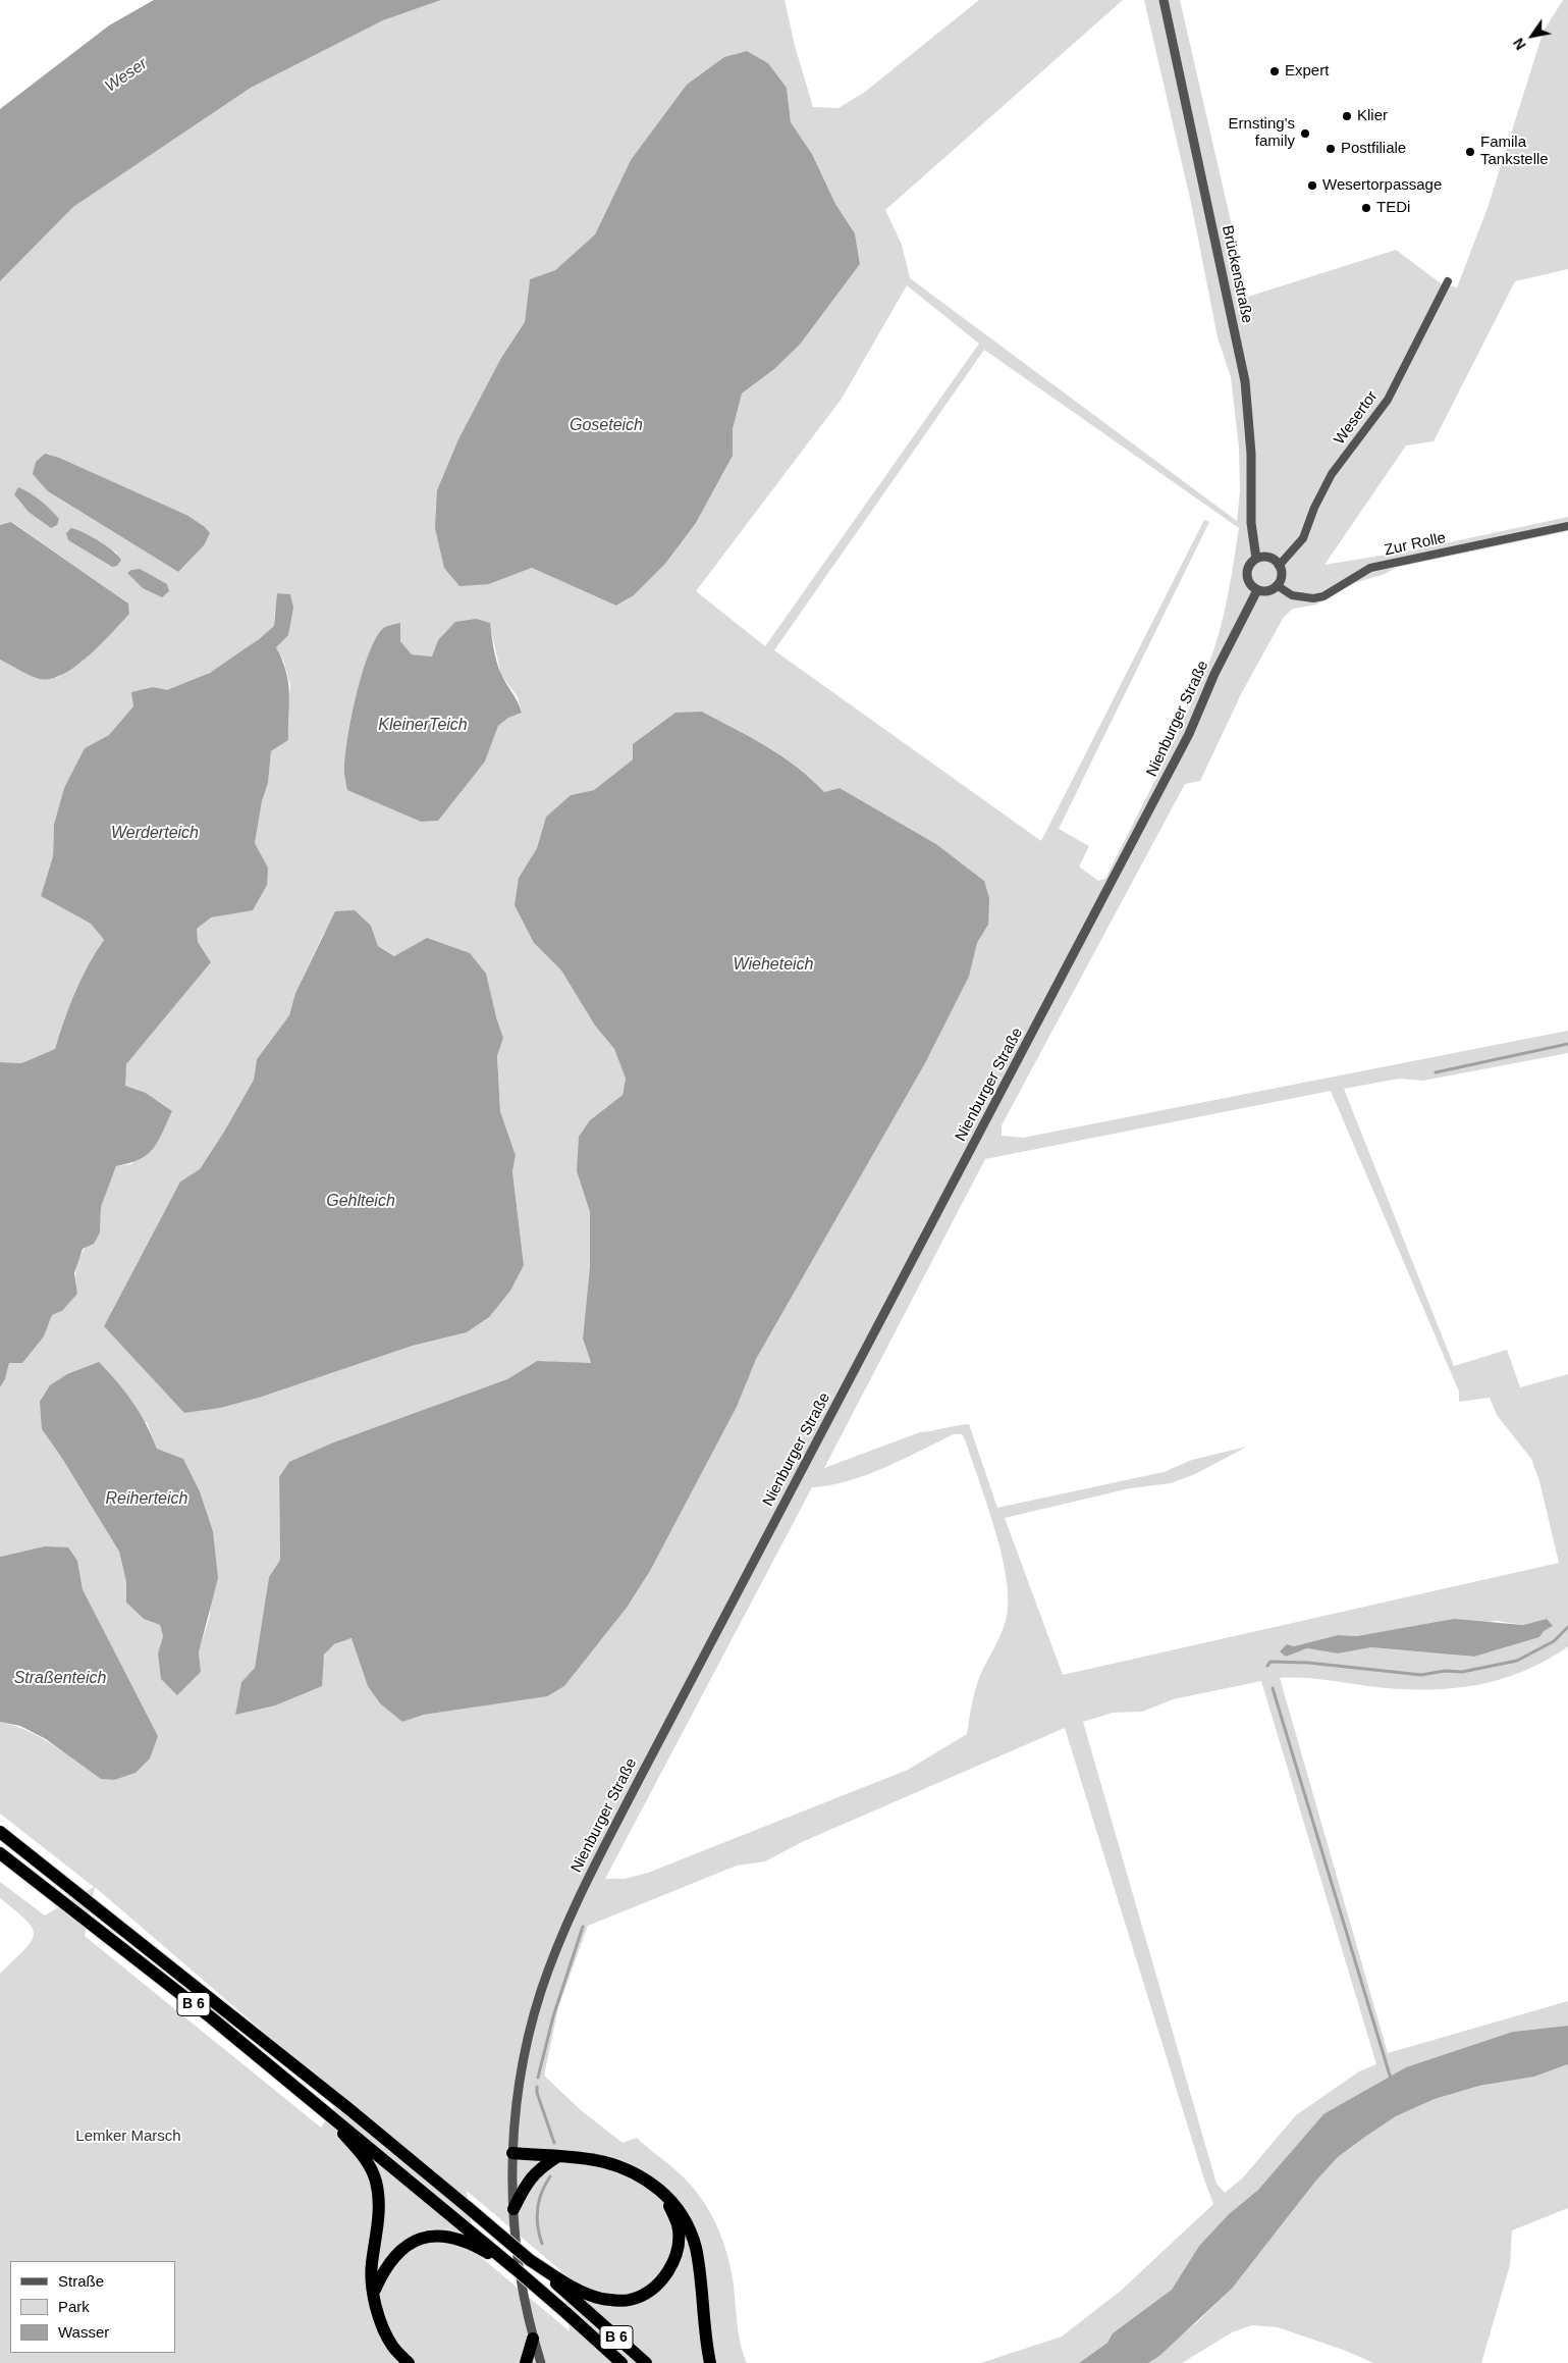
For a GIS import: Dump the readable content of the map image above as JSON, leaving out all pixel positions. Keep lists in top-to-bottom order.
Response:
{
  "streets": {
    "highway": ["B 6"],
    "street": [
      "Brückenstraße",
      "Wesertor",
      "Zur Rolle",
      "Nienburger Straße"
    ]
  },
  "crossings": [
    ["Brückenstraße", "Wesertor"],
    ["Brückenstraße", "Zur Rolle"],
    ["Brückenstraße", "Nienburger Straße"],
    ["Wesertor", "Zur Rolle"],
    ["Wesertor", "Nienburger Straße"],
    ["Zur Rolle", "Nienburger Straße"]
  ],
  "water": [
    "Weser",
    "Goseteich",
    "KleinerTeich",
    "Werderteich",
    "Wieheteich",
    "Gehlteich",
    "Reiherteich",
    "Straßenteich"
  ],
  "parks": ["Lemker Marsch"],
  "places": [
    "Expert",
    "Klier",
    "Ernsting's family",
    "Postfiliale",
    "Famila Tankstelle",
    "Wesertorpassage",
    "TEDi"
  ],
  "legend": ["Straße", "Park", "Wasser"],
  "north": "bottom left"
}
